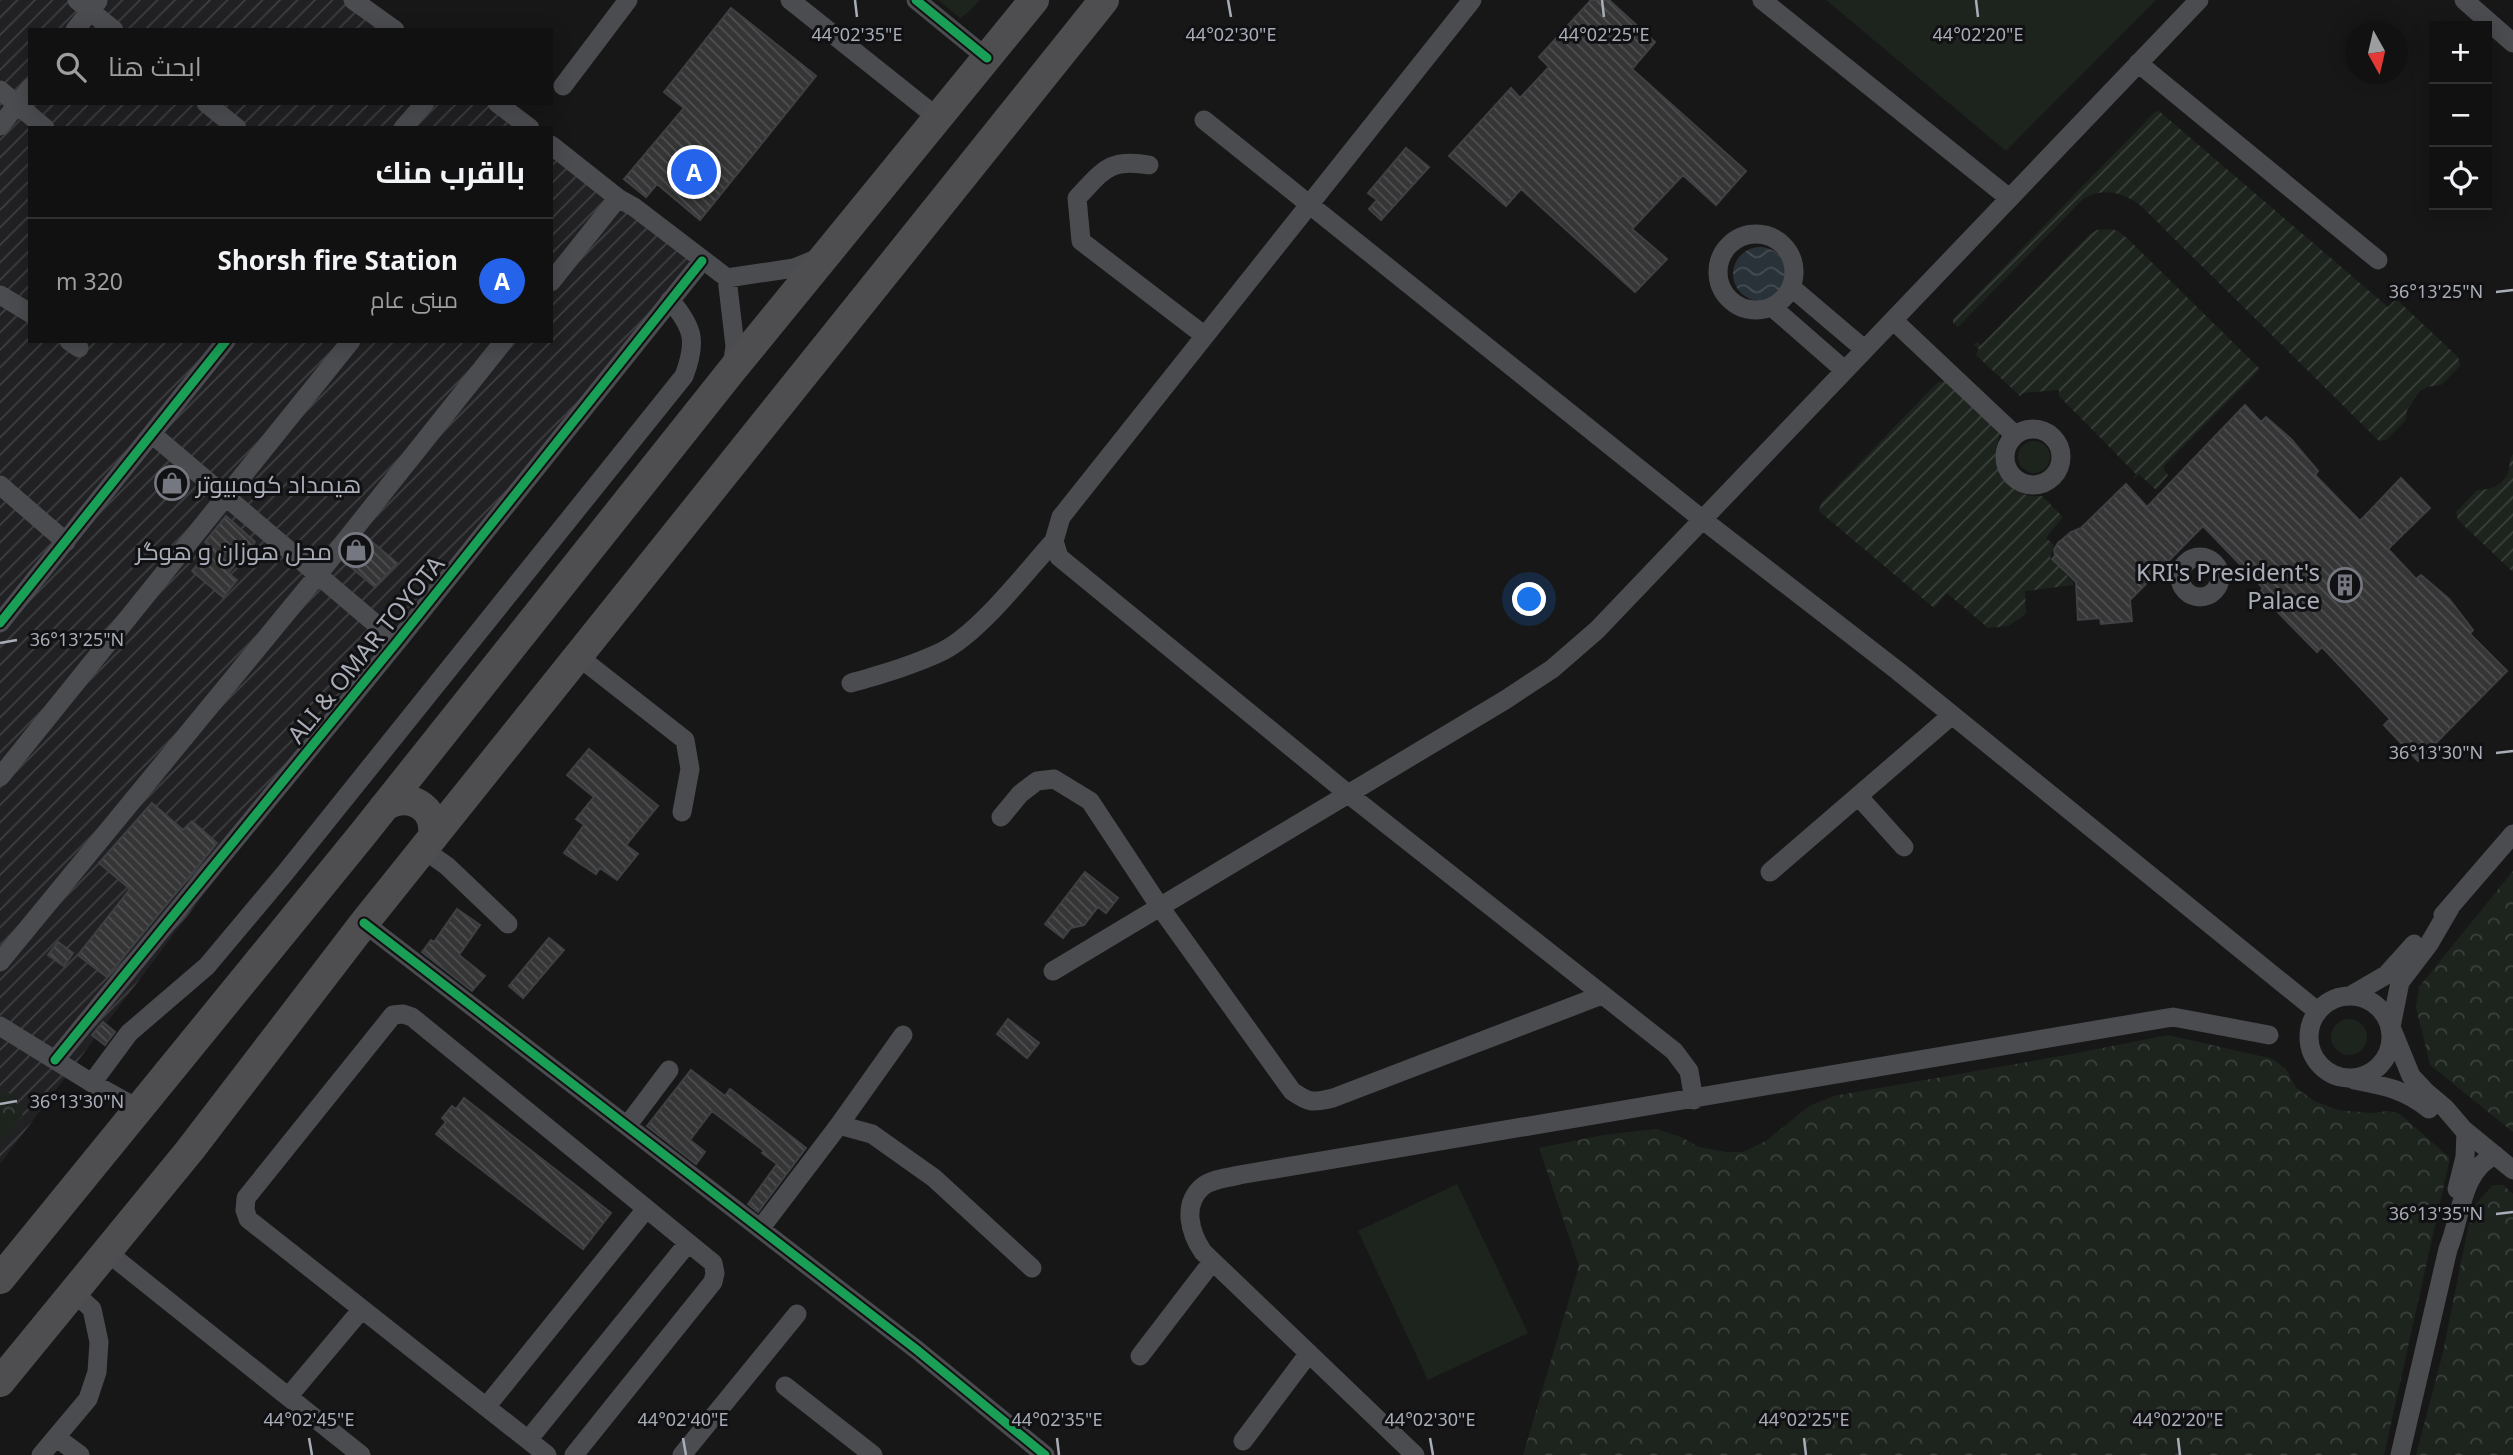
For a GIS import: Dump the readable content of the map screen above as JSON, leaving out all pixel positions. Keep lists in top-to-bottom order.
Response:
{
  "streets": {
    "street": ["ALI & OMAR TOYOTA"]
  },
  "places": {
    "shop": ["هيمداد كومبيوتر", "محل هوزان و هوگر"],
    "building": ["KRI's President's Palace"]
  },
  "north": "bottom",
  "page": {
    "map_buttons": ["+", "−"],
    "search": "ابحث هنا",
    "heading": "بالقرب منك",
    "pins": "A",
    "list": [
      {
        "mark": "A",
        "name": "Shorsh fire Station",
        "note": "مبنى عام",
        "value": "320 m"
      }
    ]
  },
  "coordinates": [
    "44°02'35\"E",
    "44°02'30\"E",
    "44°02'25\"E",
    "44°02'20\"E",
    "36°13'25\"N",
    "36°13'30\"N",
    "36°13'35\"N",
    "44°02'45\"E",
    "44°02'40\"E"
  ]
}
